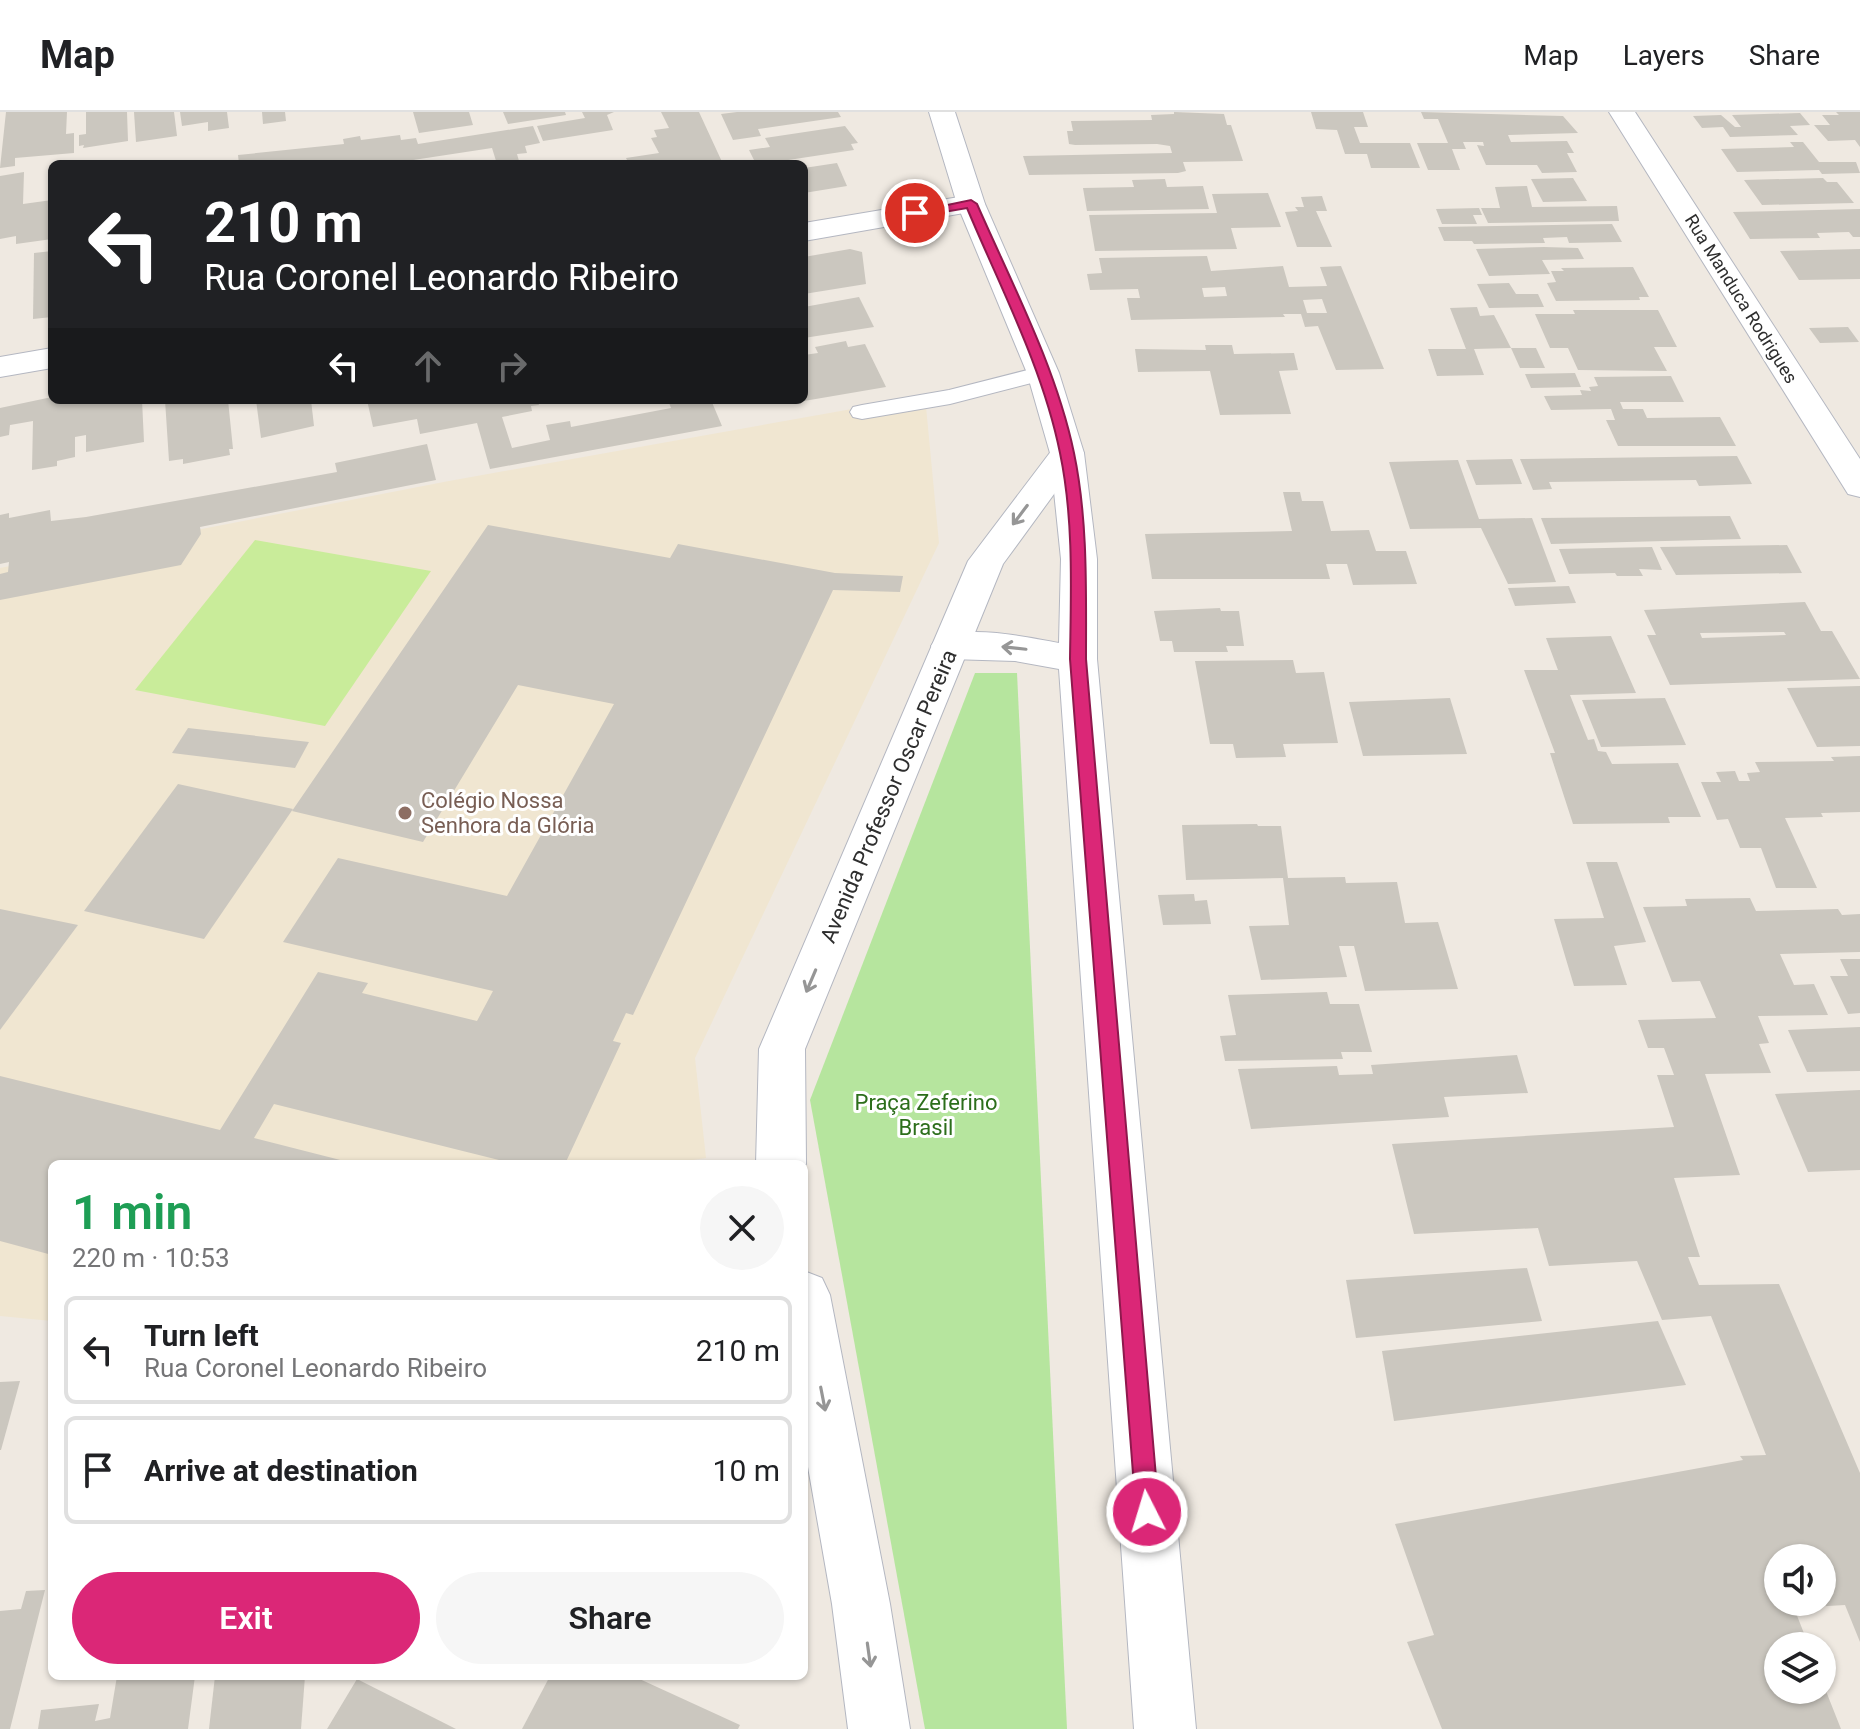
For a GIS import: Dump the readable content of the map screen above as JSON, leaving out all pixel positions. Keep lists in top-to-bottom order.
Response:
{
  "streets": {
    "street": ["Rua Manduca Rodrigues", "Avenida Professor Oscar Pereira"]
  },
  "one_way": ["Avenida Professor Oscar Pereira"],
  "parks": ["Praça Zeferino Brasil"],
  "places": ["Colégio Nossa Senhora da Glória"],
  "page": {
    "header": "Map",
    "nav": ["Map", "Layers", "Share"],
    "turn": ["210 m", "Rua Coronel Leonardo Ribeiro"],
    "heading": ["1 min", "220 m · 10:53"],
    "list": [
      {
        "name": "Turn left",
        "note": "Rua Coronel Leonardo Ribeiro",
        "value": "210 m"
      },
      {
        "name": "Arrive at destination",
        "value": "10 m"
      }
    ],
    "buttons": ["Exit", "Share"]
  }
}
